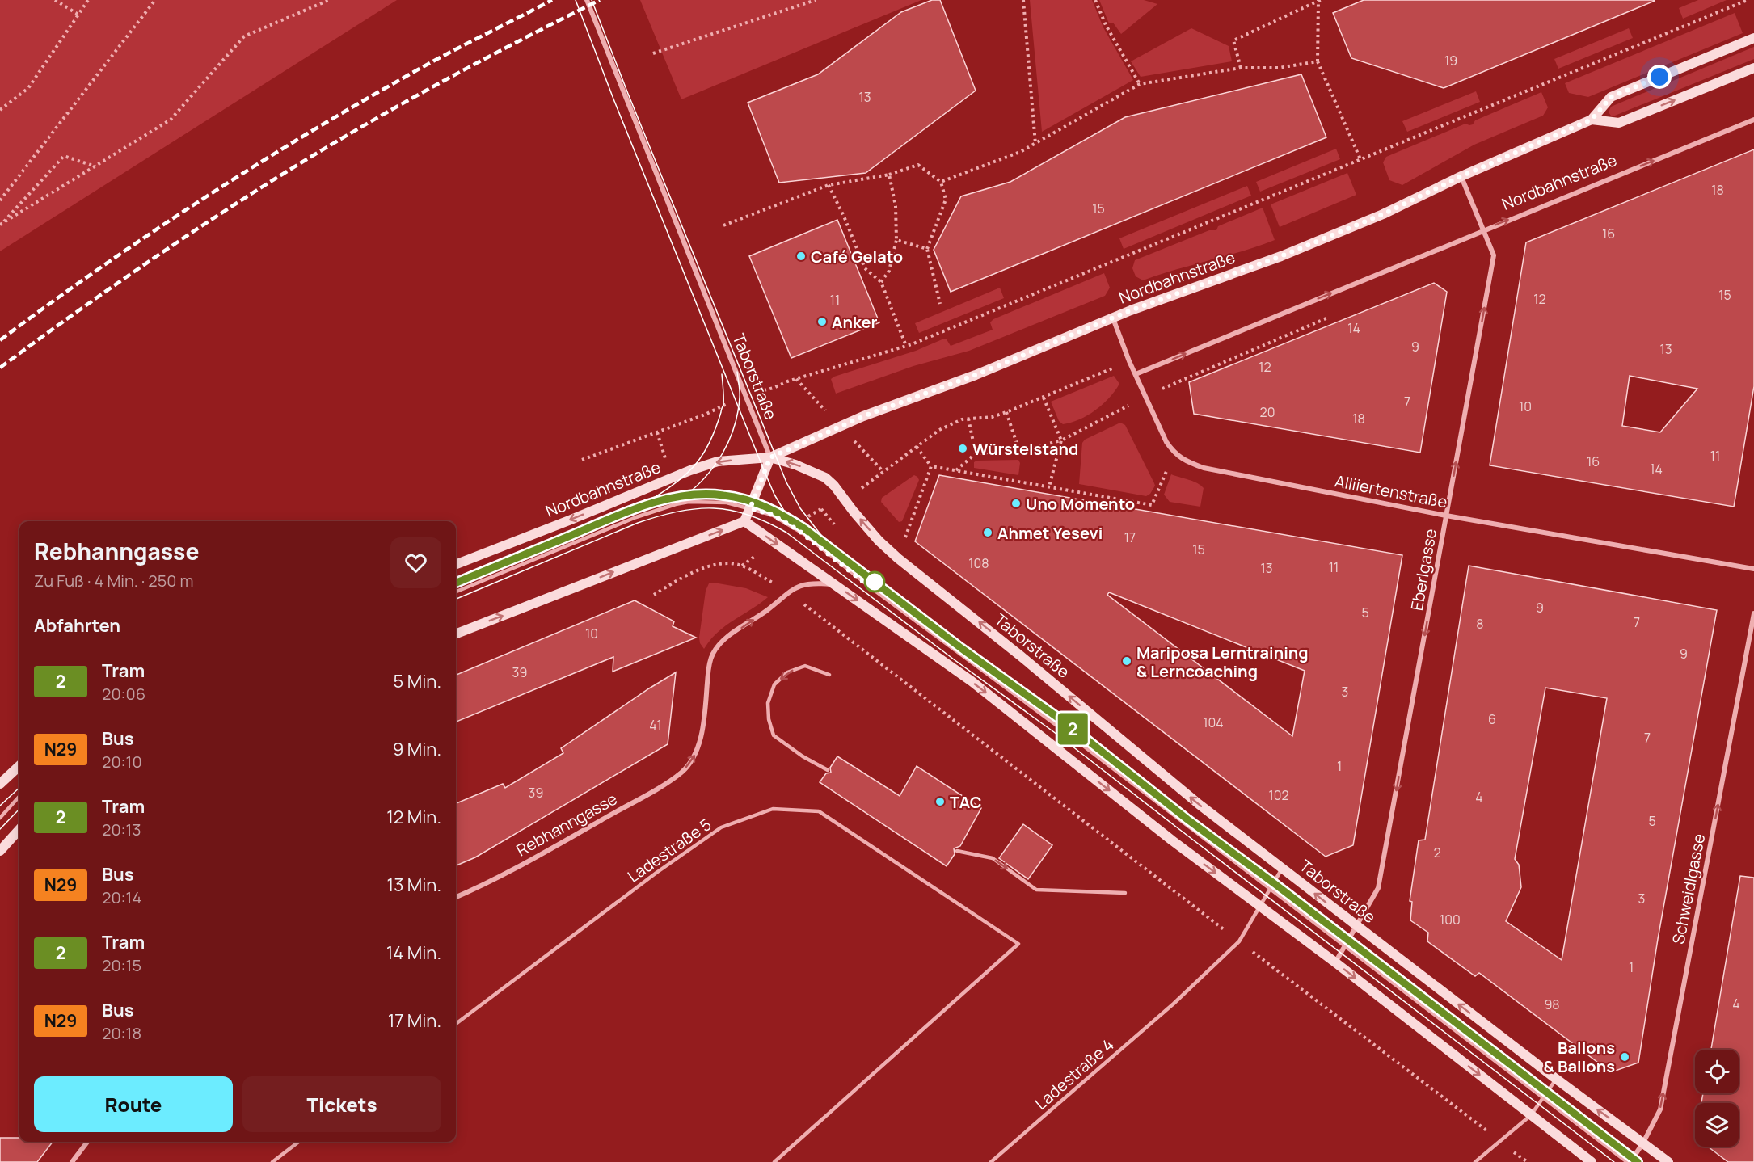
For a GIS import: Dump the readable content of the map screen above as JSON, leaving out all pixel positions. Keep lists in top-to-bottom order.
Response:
{
  "streets": {
    "main road": ["Nordbahnstraße", "Taborstraße"],
    "street": [
      "Alliiertenstraße",
      "Eberlgasse",
      "Rebhanngasse",
      "Schweidlgasse"
    ],
    "lane": ["Ladestraße 5", "Ladestraße 4"]
  },
  "crossings": [
    ["Nordbahnstraße", "Taborstraße"],
    ["Nordbahnstraße", "Alliiertenstraße"],
    ["Nordbahnstraße", "Eberlgasse"],
    ["Taborstraße", "Eberlgasse"],
    ["Taborstraße", "Schweidlgasse"],
    ["Taborstraße", "Ladestraße 4"],
    ["Alliiertenstraße", "Eberlgasse"]
  ],
  "one_way": ["Taborstraße", "Rebhanngasse", "Schweidlgasse"],
  "places": [
    "Café Gelato",
    "Anker",
    "Würstelstand",
    "Uno Momento",
    "Ahmet Yesevi",
    "Mariposa Lerntraining & Lerncoaching",
    "TAC",
    "Ballons & Ballons"
  ],
  "lines": ["tram line 2"],
  "house_numbers": [
    "19",
    "13",
    "18",
    "15",
    "16",
    "15",
    "12",
    "11",
    "14",
    "9",
    "13",
    "12",
    "7",
    "10",
    "20",
    "18",
    "11",
    "16",
    "14",
    "17",
    "15",
    "108",
    "11",
    "13",
    "9",
    "5",
    "7",
    "8",
    "10",
    "9",
    "39",
    "3",
    "6",
    "104",
    "41",
    "7",
    "1",
    "39",
    "102",
    "4",
    "5",
    "2",
    "3",
    "100",
    "1",
    "4",
    "98"
  ],
  "page": {
    "on_map": "2",
    "heading": [
      ["Rebhanngasse", "Zu Fuß · 4 Min. · 250 m"],
      "Abfahrten"
    ],
    "list": [
      {
        "mark": "2",
        "name": "Tram",
        "note": "20:06",
        "value": "5 Min."
      },
      {
        "mark": "N29",
        "name": "Bus",
        "note": "20:10",
        "value": "9 Min."
      },
      {
        "mark": "2",
        "name": "Tram",
        "note": "20:13",
        "value": "12 Min."
      },
      {
        "mark": "N29",
        "name": "Bus",
        "note": "20:14",
        "value": "13 Min."
      },
      {
        "mark": "2",
        "name": "Tram",
        "note": "20:15",
        "value": "14 Min."
      },
      {
        "mark": "N29",
        "name": "Bus",
        "note": "20:18",
        "value": "17 Min."
      }
    ],
    "buttons": ["Route", "Tickets"]
  }
}
